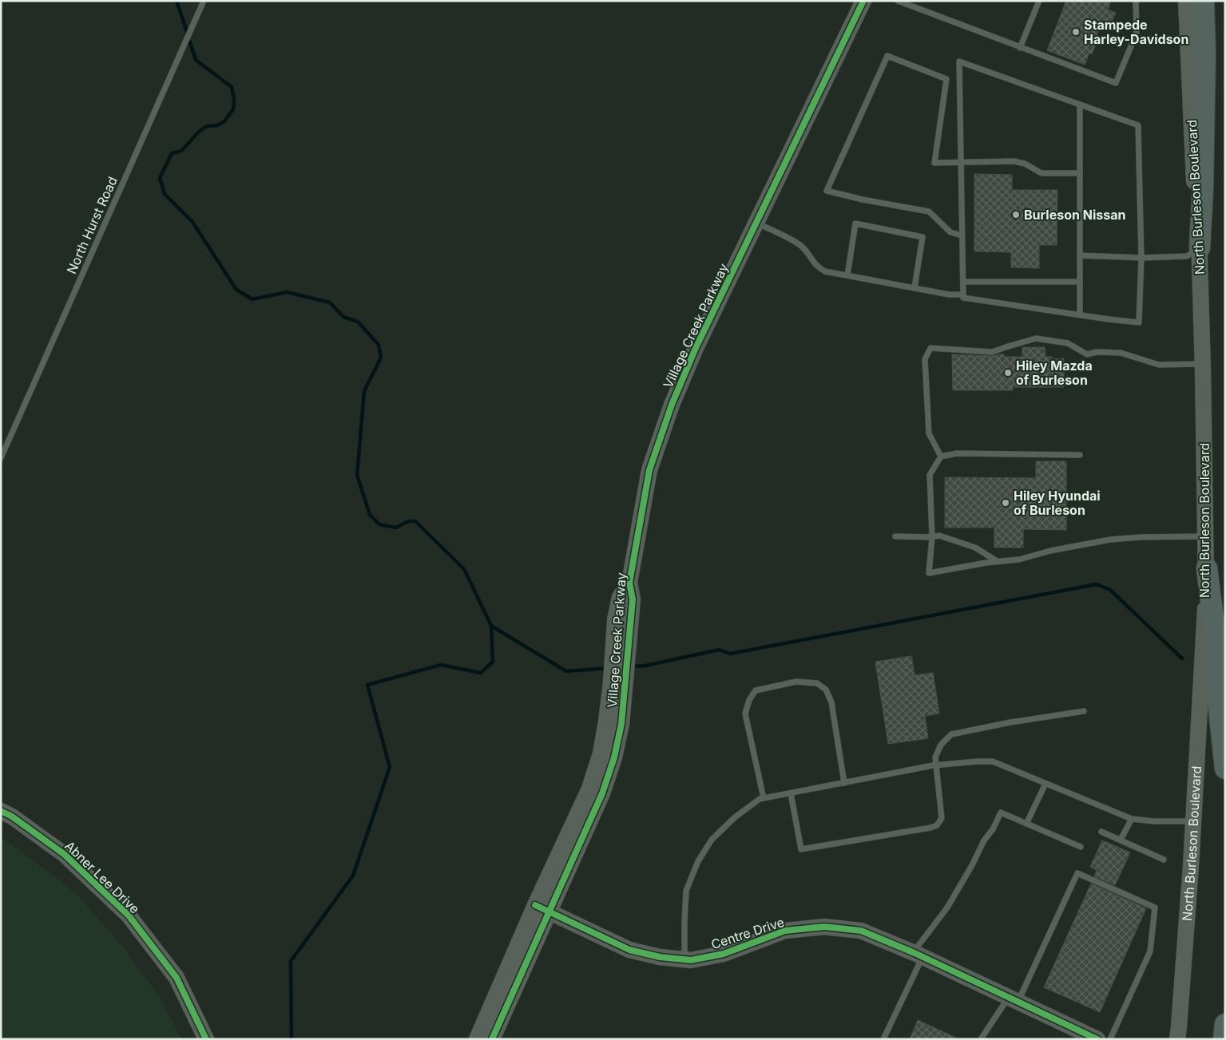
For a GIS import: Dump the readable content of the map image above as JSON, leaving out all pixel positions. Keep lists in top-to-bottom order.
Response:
{
  "streets": {
    "street": [
      "North Burleson Boulevard",
      "Village Creek Parkway",
      "Abner Lee Drive",
      "Centre Drive"
    ],
    "lane": ["North Hurst Road"]
  },
  "crossings": [
    ["Village Creek Parkway", "Centre Drive"]
  ],
  "places": [
    "Stampede Harley-Davidson",
    "Burleson Nissan",
    "Hiley Mazda of Burleson",
    "Hiley Hyundai of Burleson"
  ]
}
